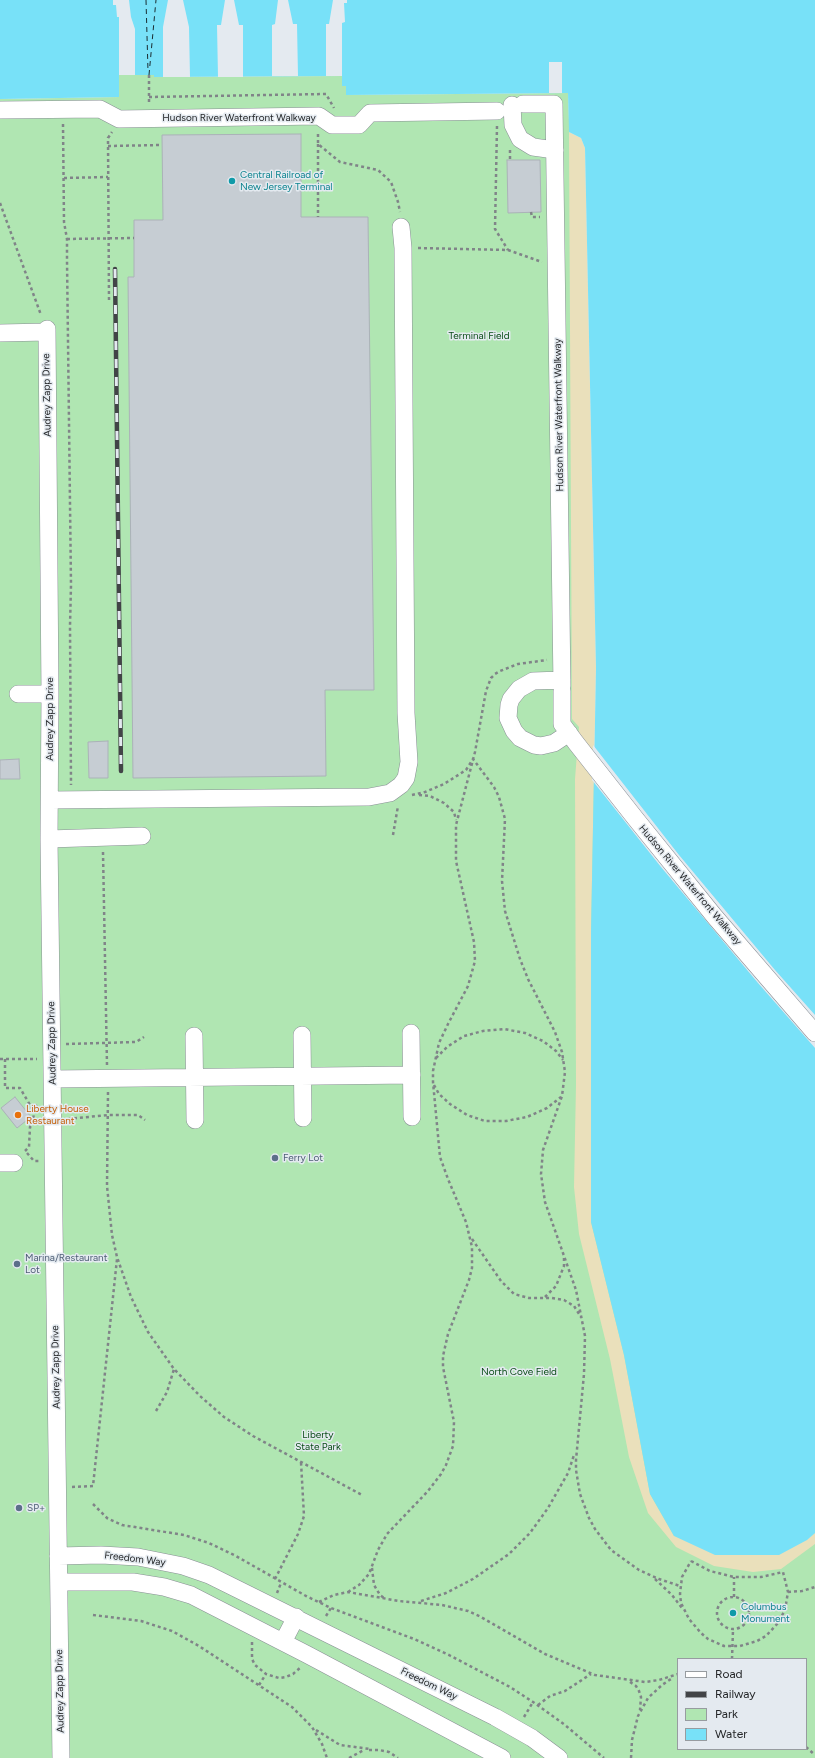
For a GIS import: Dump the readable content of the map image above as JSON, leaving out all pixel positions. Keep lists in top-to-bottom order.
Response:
{
  "streets": {
    "street": ["Hudson River Waterfront Walkway", "Audrey Zapp Drive", "Freedom Way"]
  },
  "crossings": [
    ["Audrey Zapp Drive", "Freedom Way"]
  ],
  "parks": ["Terminal Field", "North Cove Field", "Liberty State Park"],
  "places": [
    "Central Railroad of New Jersey Terminal",
    "Liberty House Restaurant",
    "Ferry Lot",
    "Marina/Restaurant Lot",
    "SP+",
    "Columbus Monument"
  ],
  "legend": [
    "Road",
    "Railway",
    "Park",
    "Water"
  ]
}
